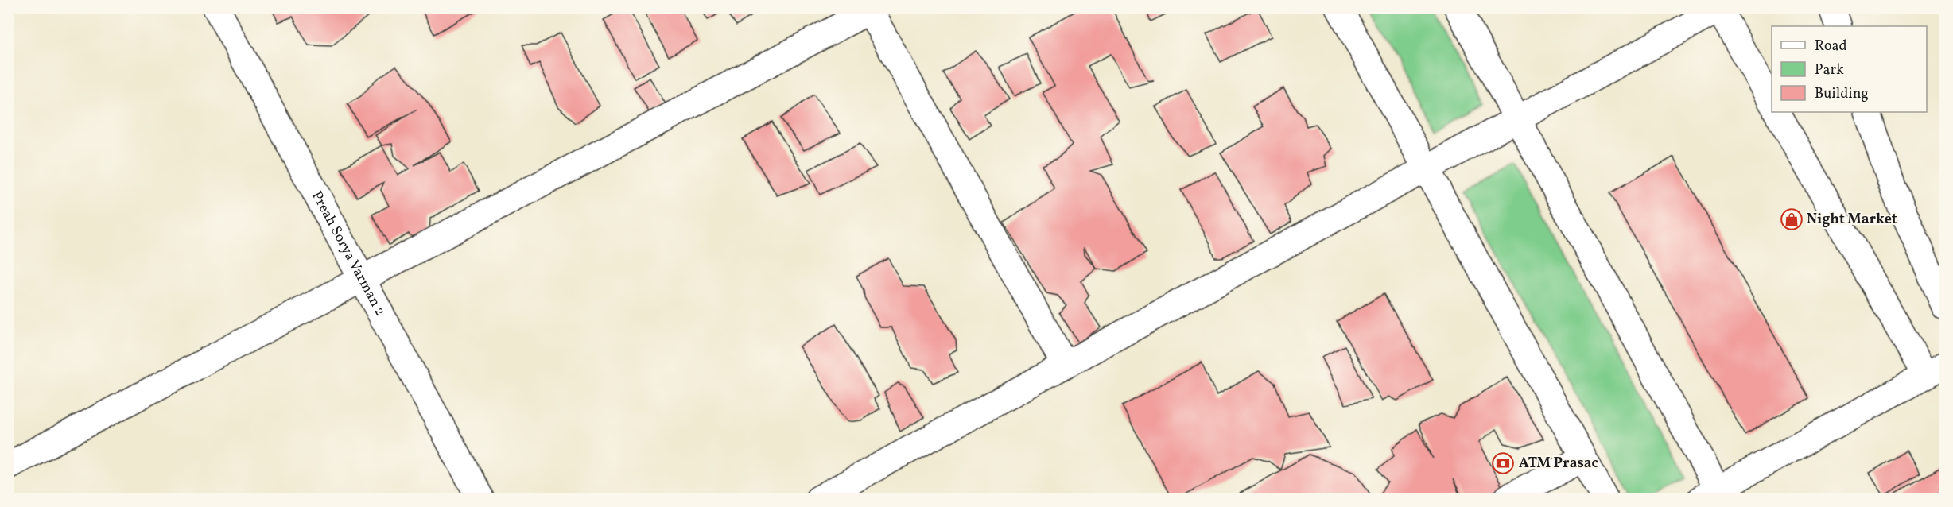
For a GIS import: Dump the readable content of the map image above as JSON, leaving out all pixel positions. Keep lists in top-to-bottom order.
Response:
{
  "streets": {
    "street": ["Preah Sorya Varman 2"]
  },
  "places": {
    "shop": ["Night Market"],
    "bank": ["ATM Prasac"]
  },
  "legend": ["Road", "Park", "Building"]
}
